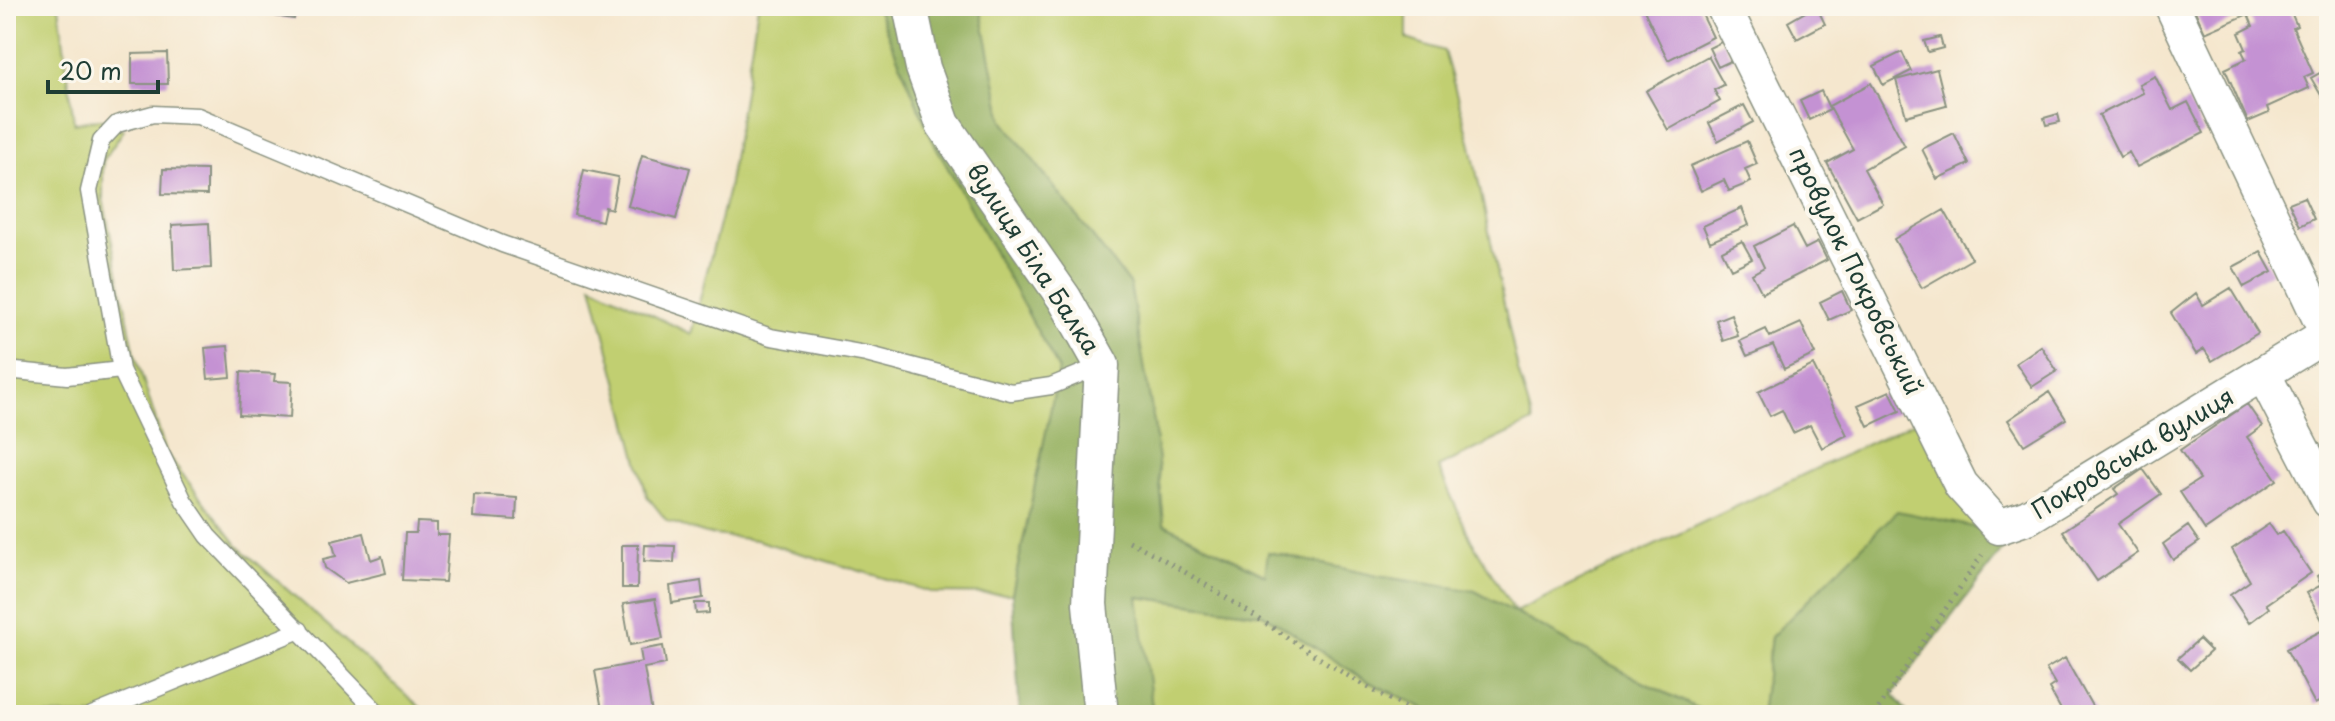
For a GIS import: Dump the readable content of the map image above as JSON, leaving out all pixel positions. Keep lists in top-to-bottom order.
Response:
{
  "streets": {
    "street": ["вулиця Біла Балка", "провулок Покровський", "Покровська вулиця"]
  },
  "crossings": [
    ["провулок Покровський", "Покровська вулиця"]
  ],
  "scale_bar": "20 m"
}
